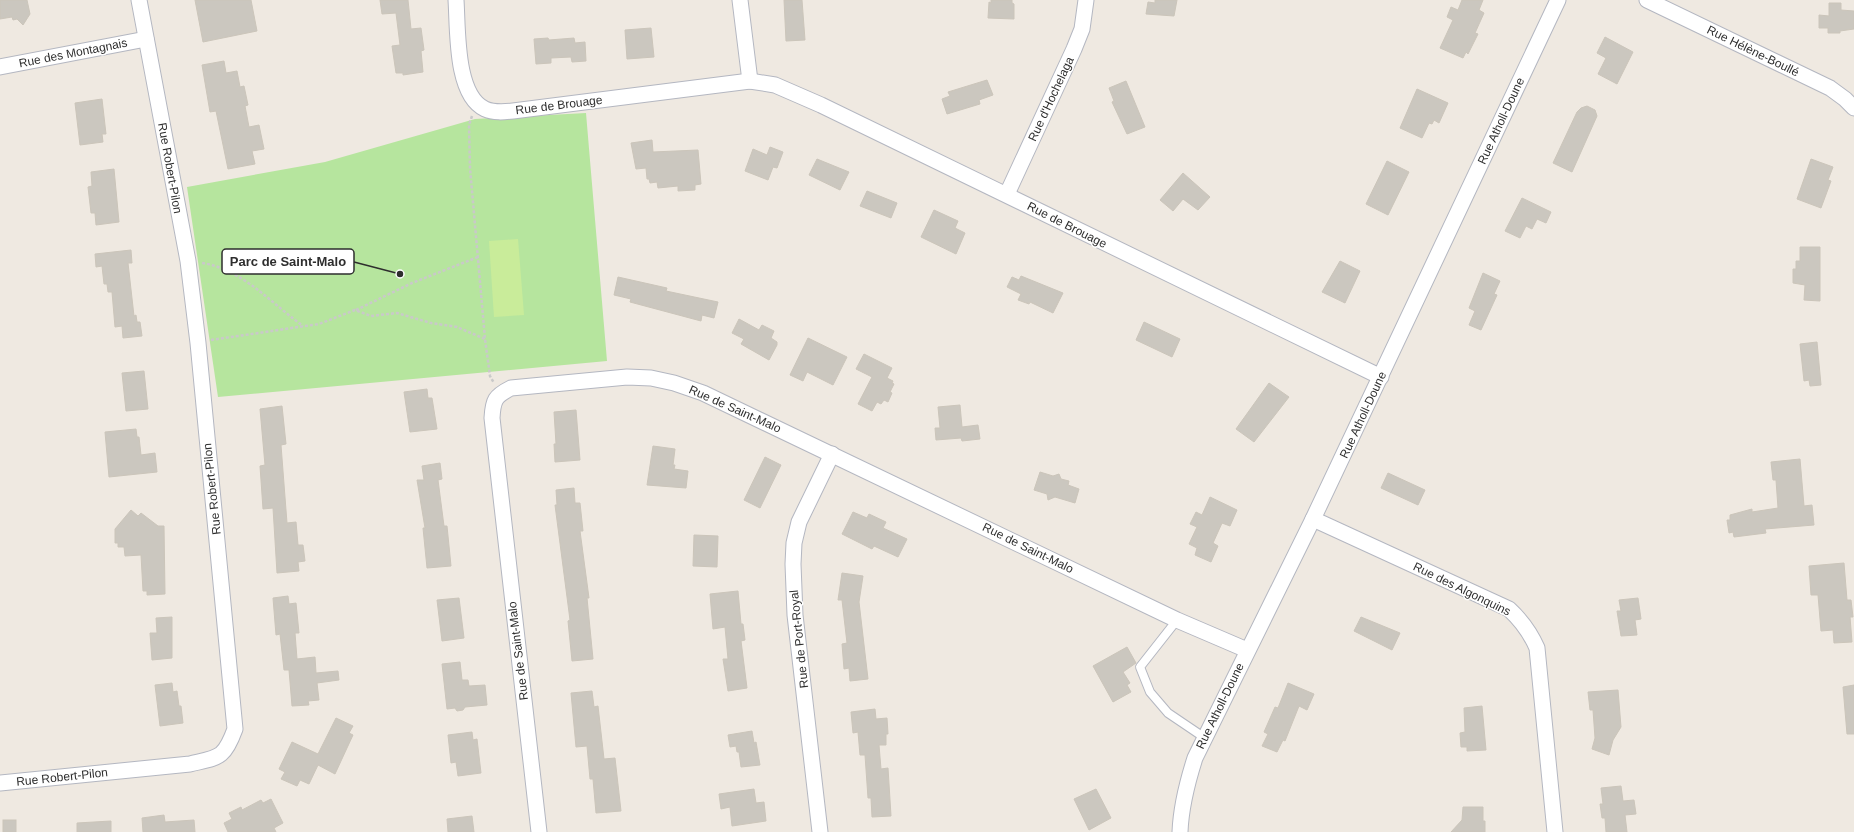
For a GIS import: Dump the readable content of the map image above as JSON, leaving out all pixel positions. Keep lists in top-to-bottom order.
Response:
{
  "streets": {
    "street": [
      "Rue Hélène-Boullé",
      "Rue des Montagnais",
      "Rue d'Hochelaga",
      "Rue de Brouage",
      "Rue Atholl-Doune",
      "Rue Robert-Pilon",
      "Rue de Saint-Malo",
      "Rue des Algonquins",
      "Rue de Port-Royal"
    ]
  },
  "crossings": [
    ["Rue des Montagnais", "Rue Robert-Pilon"],
    ["Rue d'Hochelaga", "Rue de Brouage"],
    ["Rue de Brouage", "Rue Atholl-Doune"],
    ["Rue Atholl-Doune", "Rue de Saint-Malo"],
    ["Rue Atholl-Doune", "Rue des Algonquins"],
    ["Rue de Saint-Malo", "Rue de Port-Royal"]
  ],
  "places": ["Parc de Saint-Malo"]
}
